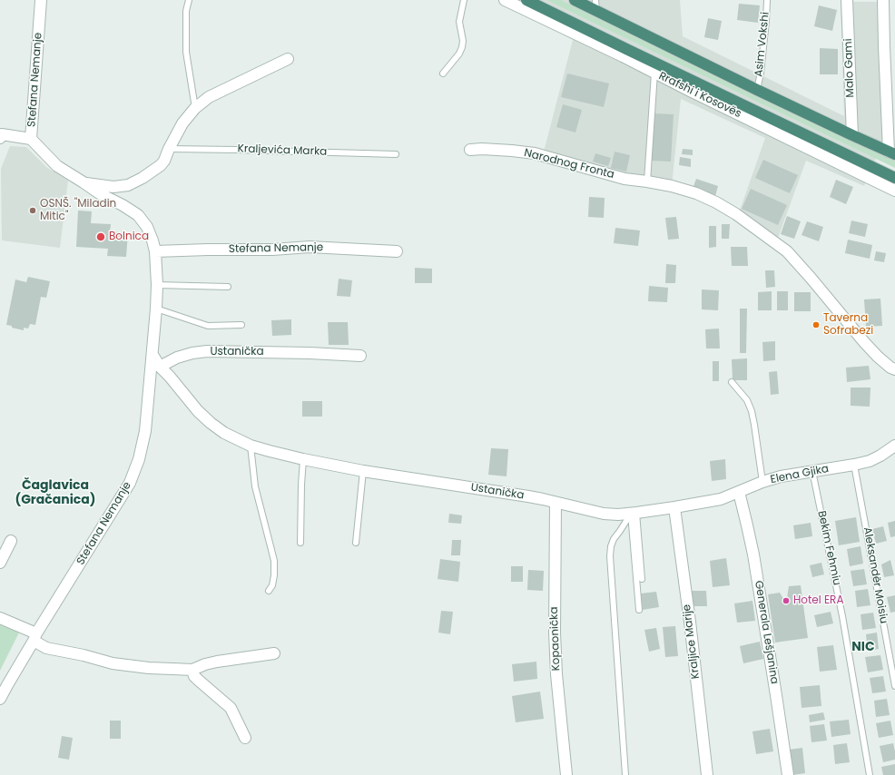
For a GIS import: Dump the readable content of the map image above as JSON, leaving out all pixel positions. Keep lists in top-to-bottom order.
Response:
{
  "streets": {
    "highway": ["Rrafshi i Kosovës"],
    "street": [
      "Malo Gami",
      "Stefana Nemanje",
      "Narodnog Fronta",
      "Ustanička",
      "Elena Gjika",
      "Generala Lešjanina",
      "Kopaonička",
      "Kraljice Marije"
    ],
    "lane": [
      "Asim Vokshi",
      "Kraljevića Marka",
      "Bekim Fehmiu",
      "Aleksandër Moisiu"
    ]
  },
  "crossings": [
    ["Stefana Nemanje", "Ustanička"],
    ["Ustanička", "Elena Gjika"],
    ["Ustanička", "Generala Lešjanina"],
    ["Ustanička", "Kopaonička"],
    ["Ustanička", "Kraljice Marije"],
    ["Elena Gjika", "Bekim Fehmiu"],
    ["Elena Gjika", "Aleksandër Moisiu"]
  ],
  "districts": ["Čaglavica (Gračanica)", "NIC"],
  "places": [
    "OSNŠ. \"Miladin Mitic\"",
    "Bolnica",
    "Taverna Sofrabezi",
    "Hotel ERA"
  ]
}
